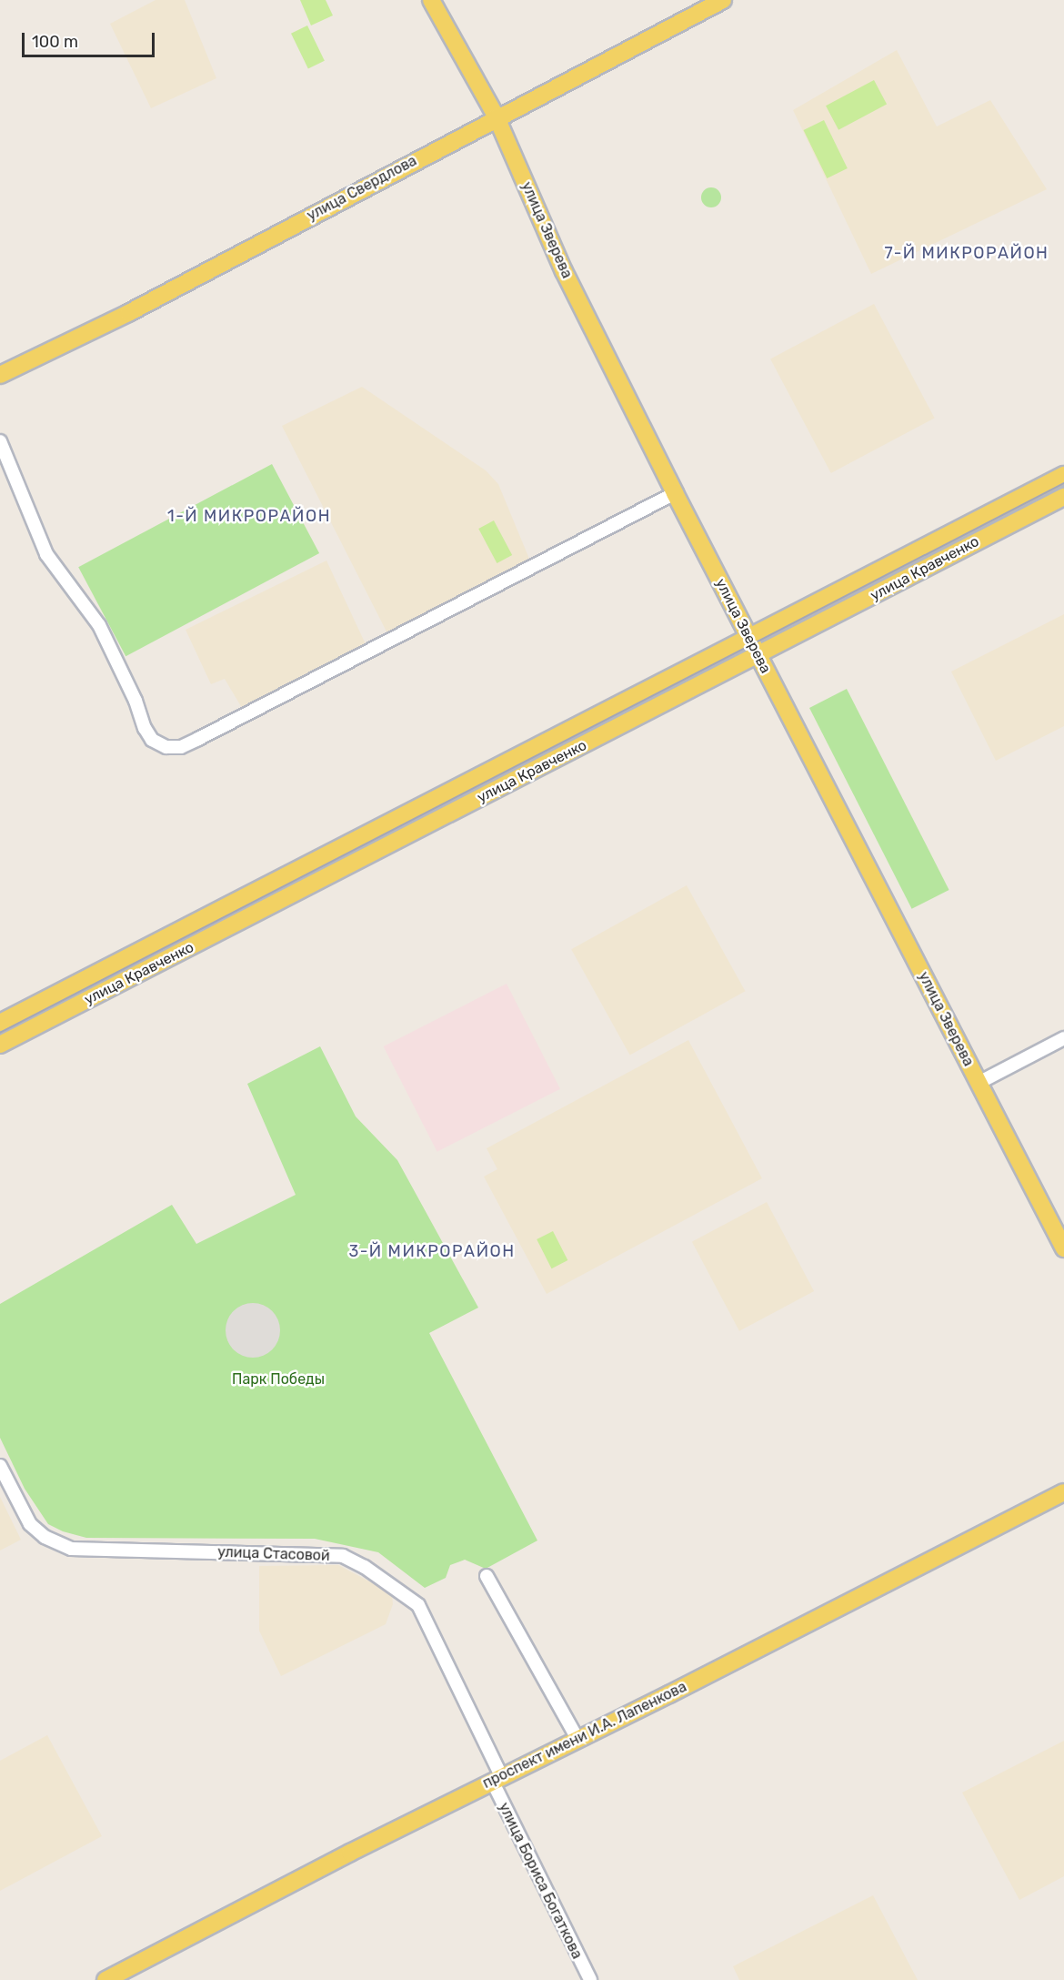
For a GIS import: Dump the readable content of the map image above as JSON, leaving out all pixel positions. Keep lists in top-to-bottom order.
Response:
{
  "streets": {
    "main road": [
      "улица Свердлова",
      "улица Зверева",
      "улица Кравченко",
      "проспект имени И.А. Лапенкова"
    ],
    "street": ["улица Стасовой", "улица Бориса Богаткова"]
  },
  "crossings": [
    ["улица Свердлова", "улица Зверева"],
    ["улица Зверева", "улица Кравченко"],
    ["улица Стасовой", "проспект имени И.А. Лапенкова"],
    ["улица Стасовой", "улица Бориса Богаткова"],
    ["проспект имени И.А. Лапенкова", "улица Бориса Богаткова"]
  ],
  "districts": ["7-Й МИКРОРАЙОН", "1-Й МИКРОРАЙОН", "3-Й МИКРОРАЙОН"],
  "parks": ["Парк Победы"],
  "scale_bar": "100 m"
}
